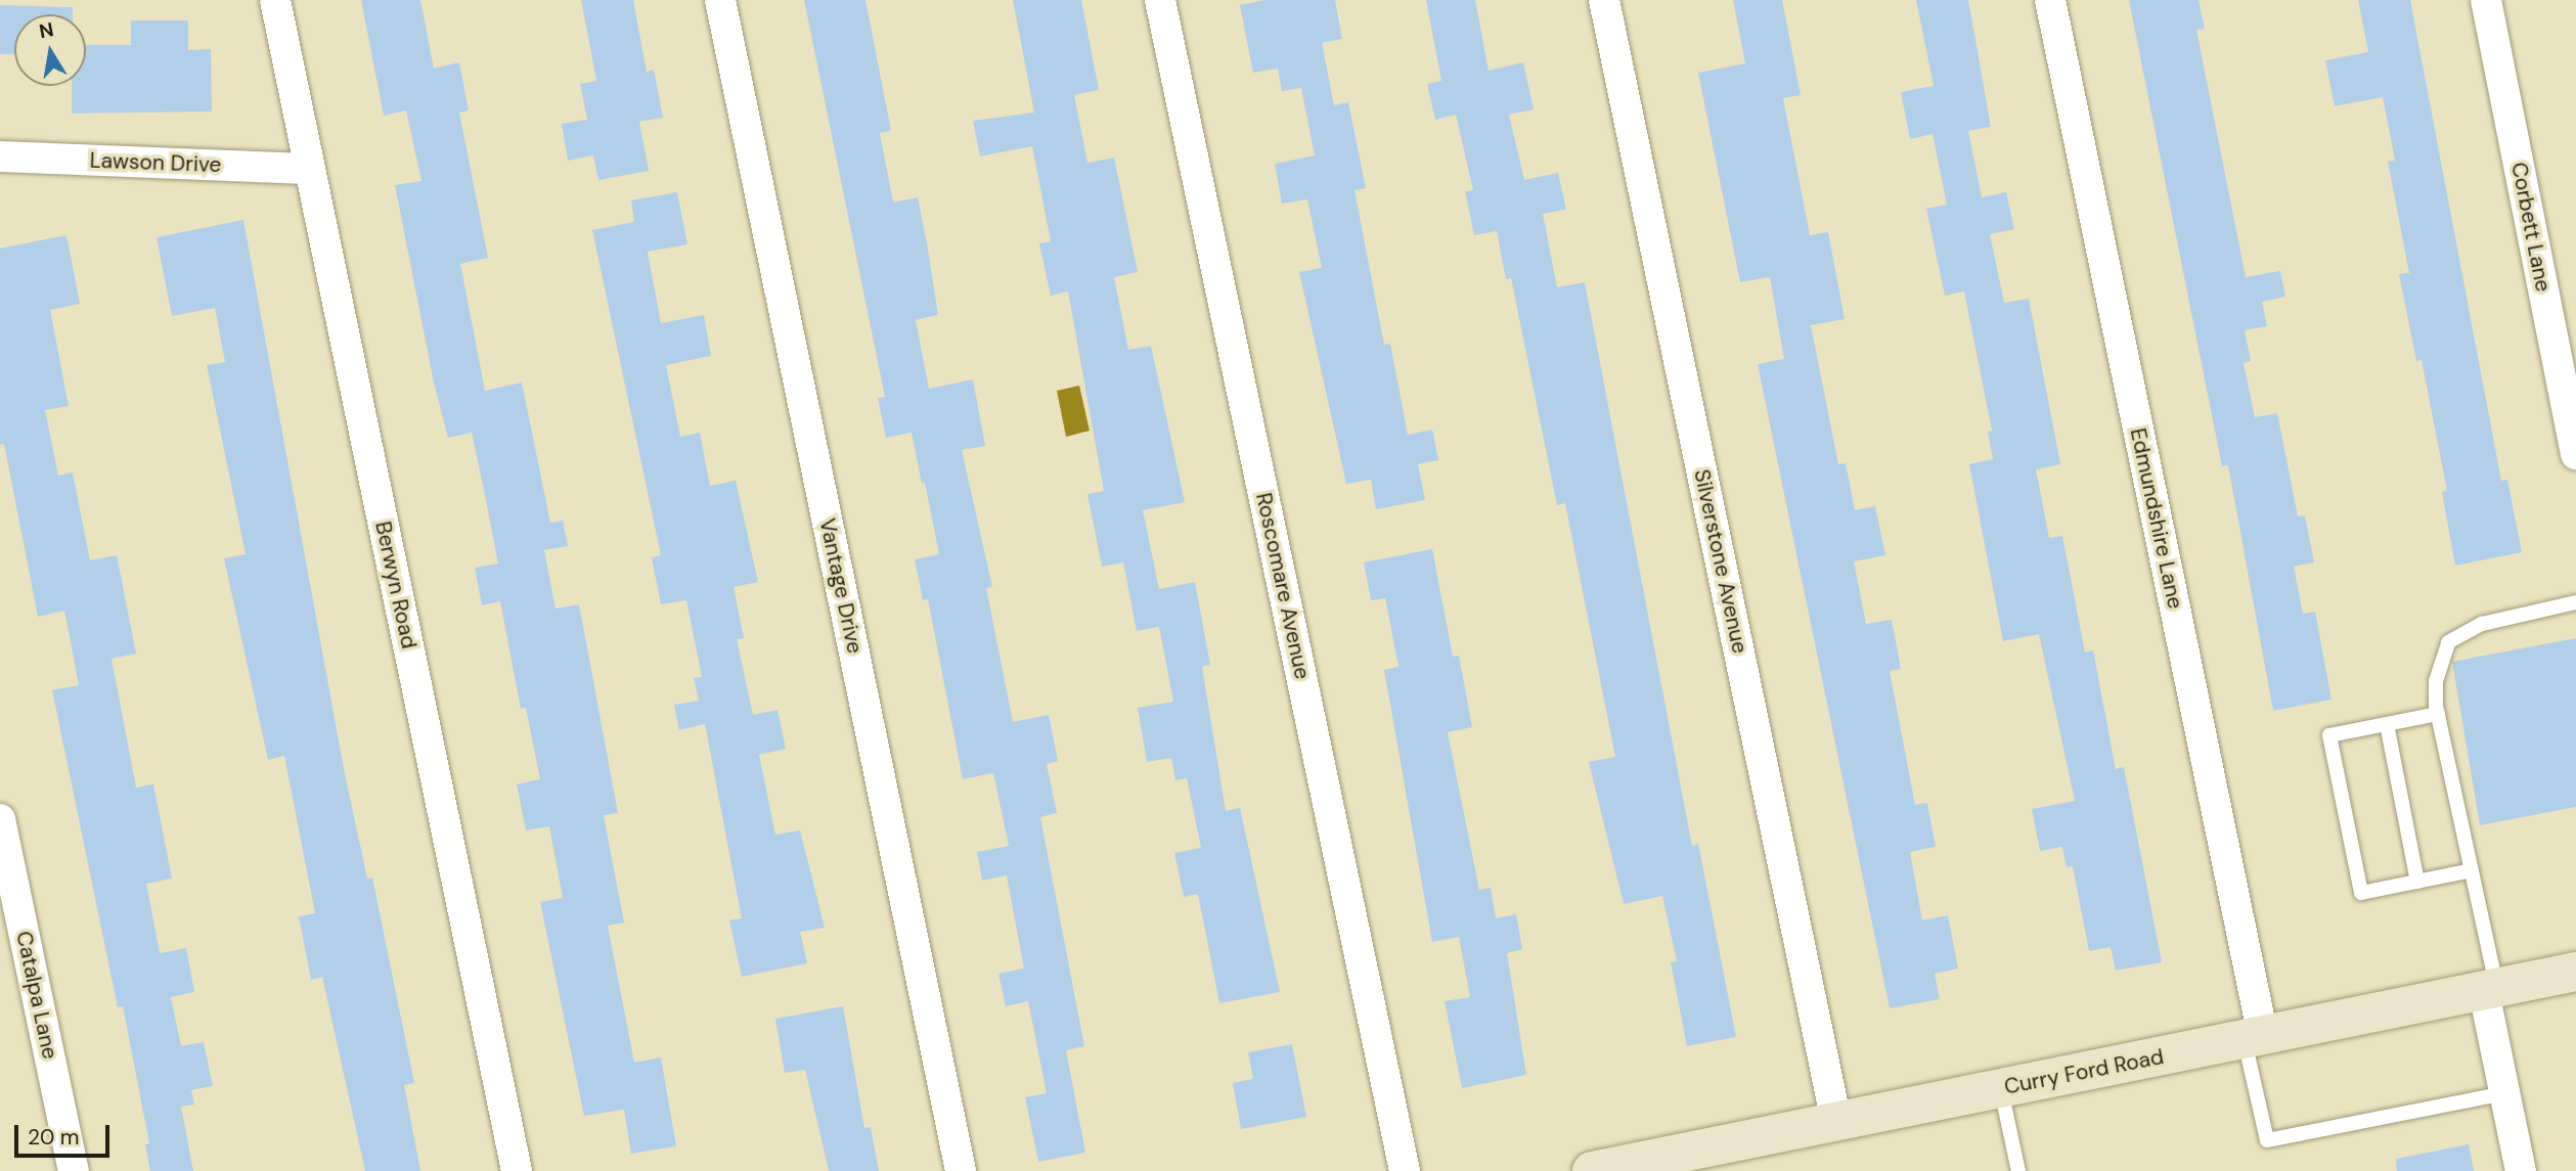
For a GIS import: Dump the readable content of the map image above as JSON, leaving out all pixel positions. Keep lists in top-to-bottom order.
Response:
{
  "streets": {
    "street": [
      "Lawson Drive",
      "Corbett Lane",
      "Edmundshire Lane",
      "Silverstone Avenue",
      "Berwyn Road",
      "Vantage Drive",
      "Roscomare Avenue",
      "Catalpa Lane",
      "Curry Ford Road"
    ]
  },
  "crossings": [
    ["Lawson Drive", "Berwyn Road"],
    ["Edmundshire Lane", "Curry Ford Road"],
    ["Silverstone Avenue", "Curry Ford Road"]
  ],
  "scale_bar": "20 m",
  "north": "top"
}
